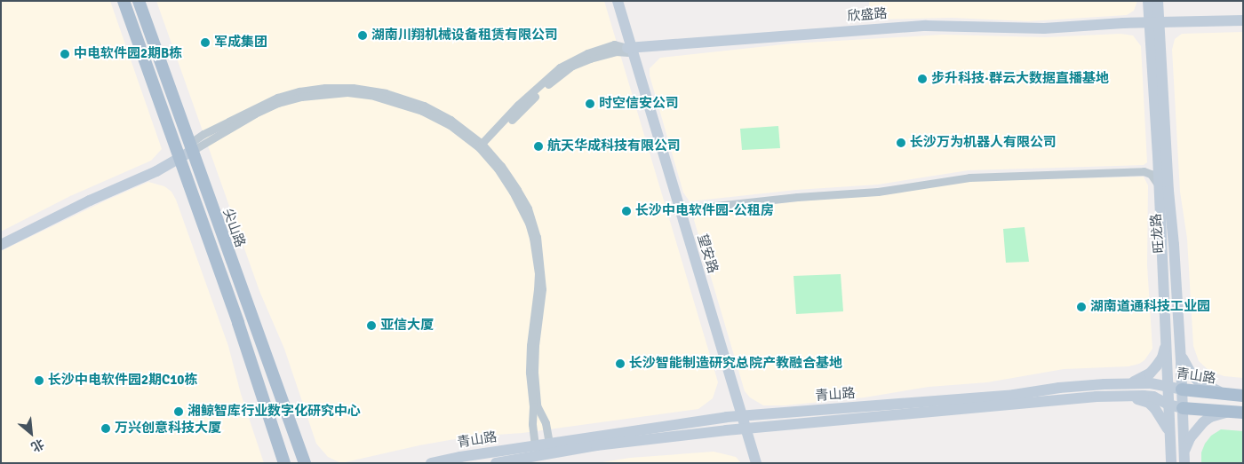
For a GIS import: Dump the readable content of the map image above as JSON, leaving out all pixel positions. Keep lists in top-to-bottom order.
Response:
{
  "streets": {
    "main road": [
      "欣盛路",
      "尖山路",
      "旺龙路",
      "望安路",
      "青山路"
    ]
  },
  "crossings": [
    ["欣盛路", "旺龙路"],
    ["欣盛路", "望安路"],
    ["旺龙路", "青山路"],
    ["望安路", "青山路"]
  ],
  "places": [
    "湖南川翔机械设备租赁有限公司",
    "军成集团",
    "中电软件园2期B栋",
    "步升科技·群云大数据直播基地",
    "时空信安公司",
    "长沙万为机器人有限公司",
    "航天华成科技有限公司",
    "长沙中电软件园-公租房",
    "湖南道通科技工业园",
    "亚信大厦",
    "长沙智能制造研究总院产教融合基地",
    "长沙中电软件园2期C10栋",
    "湘鲸智库行业数字化研究中心",
    "万兴创意科技大厦"
  ],
  "north": "bottom right"
}
